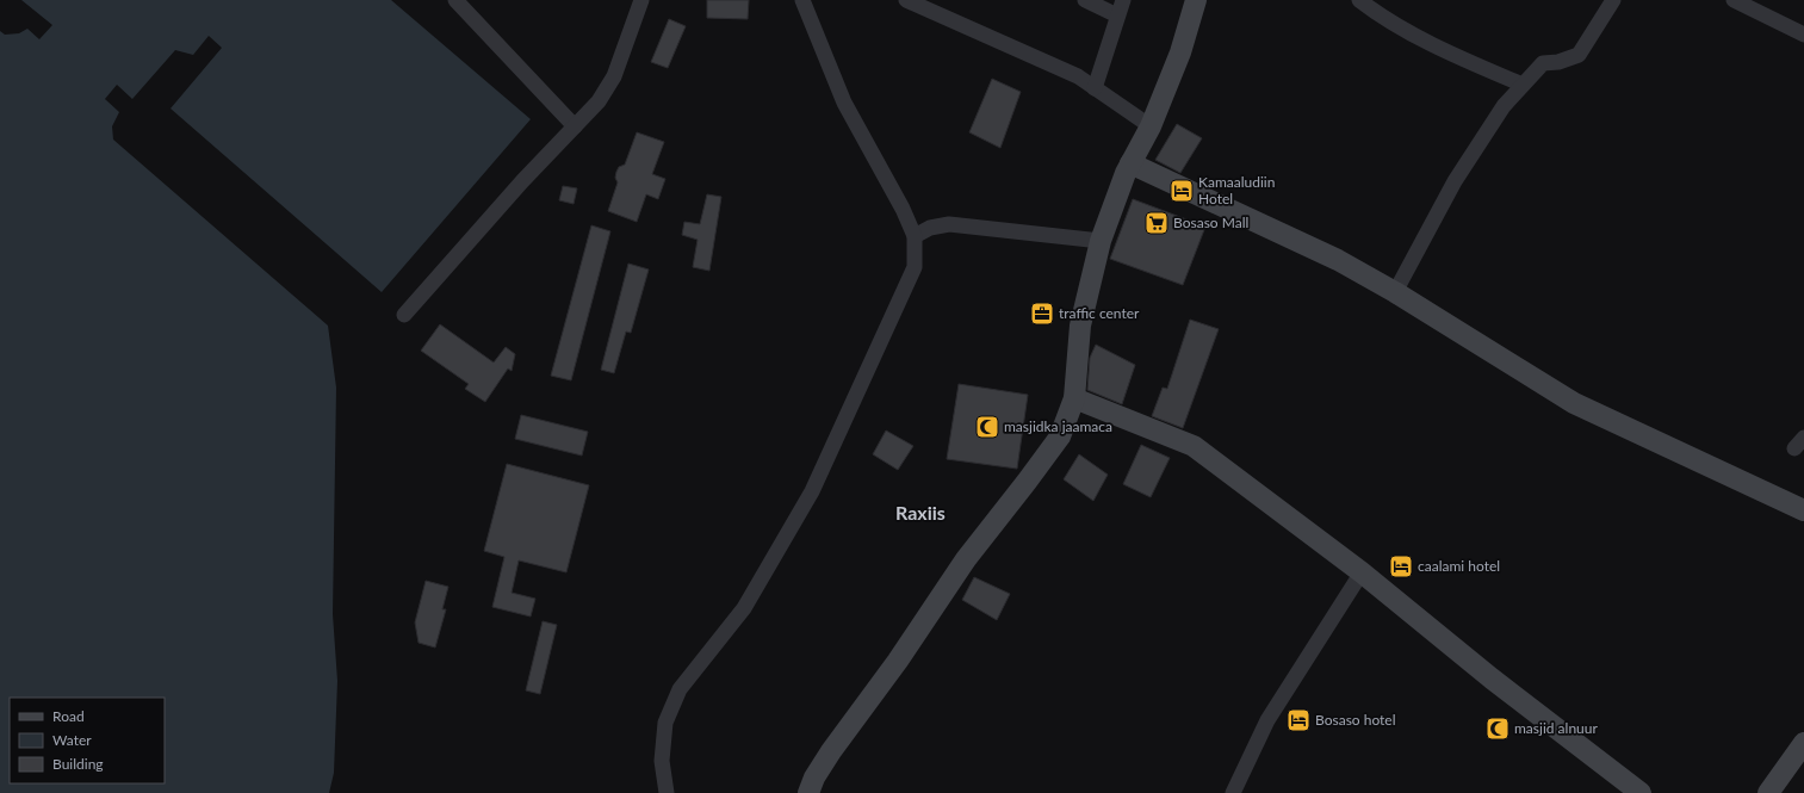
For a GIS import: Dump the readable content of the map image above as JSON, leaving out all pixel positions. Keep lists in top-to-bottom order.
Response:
{
  "districts": ["Raxiis"],
  "places": {
    "hotel": ["Kamaaludiin Hotel", "caalami hotel", "Bosaso hotel"],
    "supermarket": ["Bosaso Mall"],
    "office": ["traffic center"],
    "mosque": ["masjidka jaamaca", "masjid alnuur"]
  },
  "legend": ["Road", "Water", "Building"]
}
